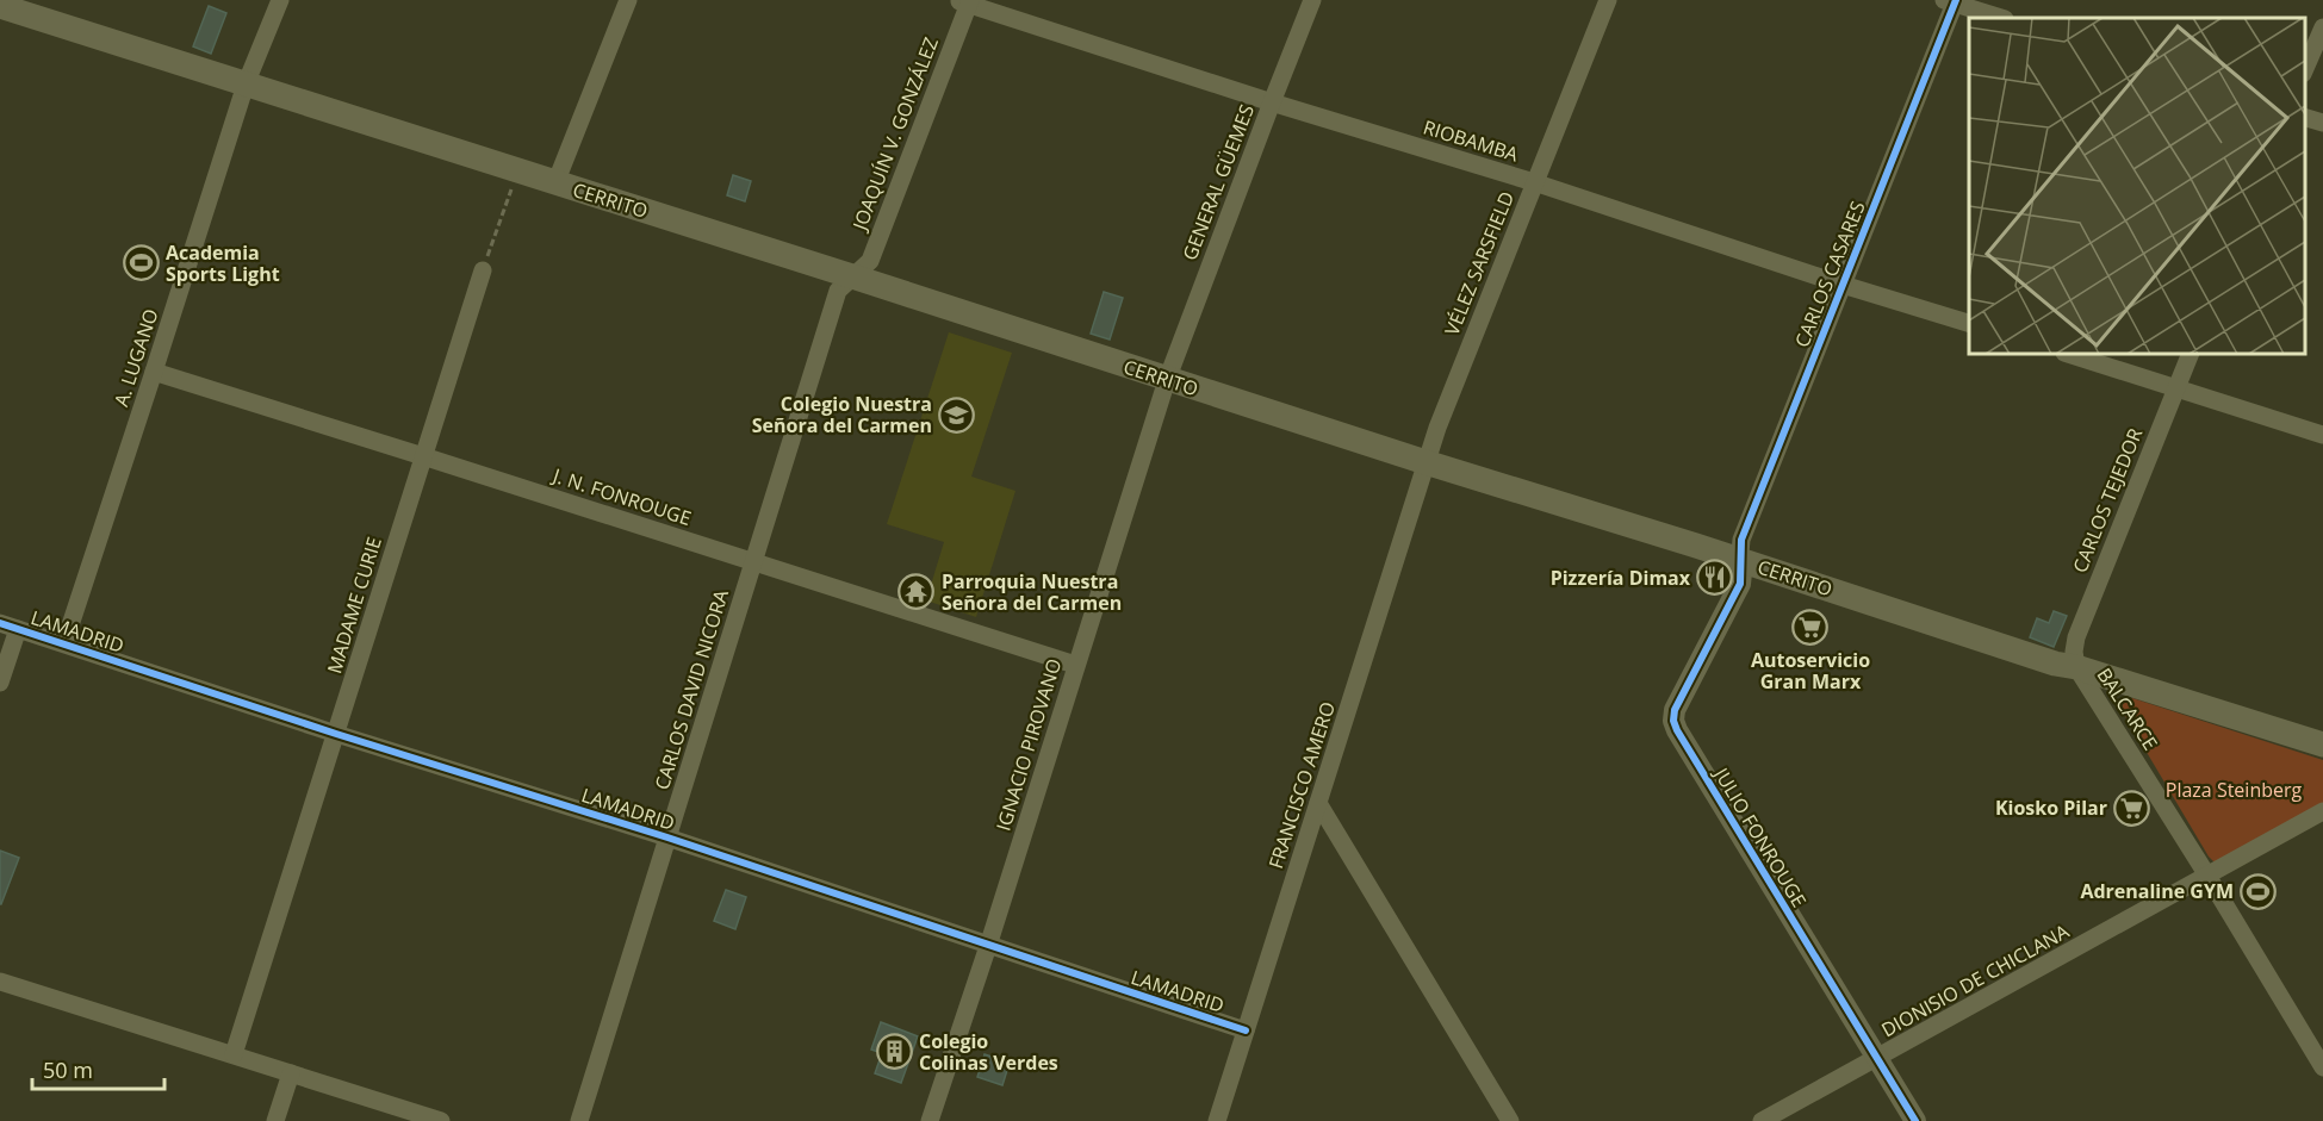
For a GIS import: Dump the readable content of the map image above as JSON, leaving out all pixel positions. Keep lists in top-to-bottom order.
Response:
{
  "streets": {
    "main road": ["CERRITO"],
    "street": [
      "JOAQUÍN V. GONZÁLEZ",
      "RIOBAMBA",
      "GENERAL GÜEMES",
      "VÉLEZ SARSFIELD",
      "CARLOS CASARES",
      "A. LUGANO",
      "J. N. FONROUGE",
      "CARLOS TEJEDOR",
      "MADAME CURIE",
      "LAMADRID",
      "CARLOS DAVID NICORA",
      "BALCARCE",
      "IGNACIO PIROVANO",
      "FRANCISCO AMERO",
      "JULIO FONROUGE",
      "DIONISIO DE CHICLANA"
    ]
  },
  "crossings": [
    ["JOAQUÍN V. GONZÁLEZ", "RIOBAMBA"],
    ["JOAQUÍN V. GONZÁLEZ", "CERRITO"],
    ["JOAQUÍN V. GONZÁLEZ", "CARLOS DAVID NICORA"],
    ["RIOBAMBA", "GENERAL GÜEMES"],
    ["RIOBAMBA", "VÉLEZ SARSFIELD"],
    ["RIOBAMBA", "CARLOS CASARES"],
    ["GENERAL GÜEMES", "CERRITO"],
    ["GENERAL GÜEMES", "IGNACIO PIROVANO"],
    ["CERRITO", "VÉLEZ SARSFIELD"],
    ["CERRITO", "CARLOS CASARES"],
    ["CERRITO", "A. LUGANO"],
    ["CERRITO", "CARLOS TEJEDOR"],
    ["CERRITO", "CARLOS DAVID NICORA"],
    ["CERRITO", "BALCARCE"],
    ["CERRITO", "IGNACIO PIROVANO"],
    ["CERRITO", "FRANCISCO AMERO"],
    ["CERRITO", "JULIO FONROUGE"],
    ["VÉLEZ SARSFIELD", "FRANCISCO AMERO"],
    ["CARLOS CASARES", "JULIO FONROUGE"],
    ["A. LUGANO", "J. N. FONROUGE"],
    ["A. LUGANO", "LAMADRID"],
    ["J. N. FONROUGE", "MADAME CURIE"],
    ["J. N. FONROUGE", "CARLOS DAVID NICORA"],
    ["J. N. FONROUGE", "IGNACIO PIROVANO"],
    ["CARLOS TEJEDOR", "BALCARCE"],
    ["MADAME CURIE", "LAMADRID"],
    ["LAMADRID", "CARLOS DAVID NICORA"],
    ["LAMADRID", "IGNACIO PIROVANO"],
    ["LAMADRID", "FRANCISCO AMERO"],
    ["BALCARCE", "DIONISIO DE CHICLANA"],
    ["JULIO FONROUGE", "DIONISIO DE CHICLANA"]
  ],
  "parks": ["Plaza Steinberg"],
  "places": {
    "sports": ["Academia Sports Light", "Adrenaline GYM"],
    "school or university": ["Colegio Nuestra Señora del Carmen"],
    "restaurant": ["Pizzería Dimax"],
    "temple": ["Parroquia Nuestra Señora del Carmen"],
    "supermarket": ["Autoservicio Gran Marx", "Kiosko Pilar"],
    "building": ["Colegio Colinas Verdes"]
  },
  "scale_bar": "50 m"
}
